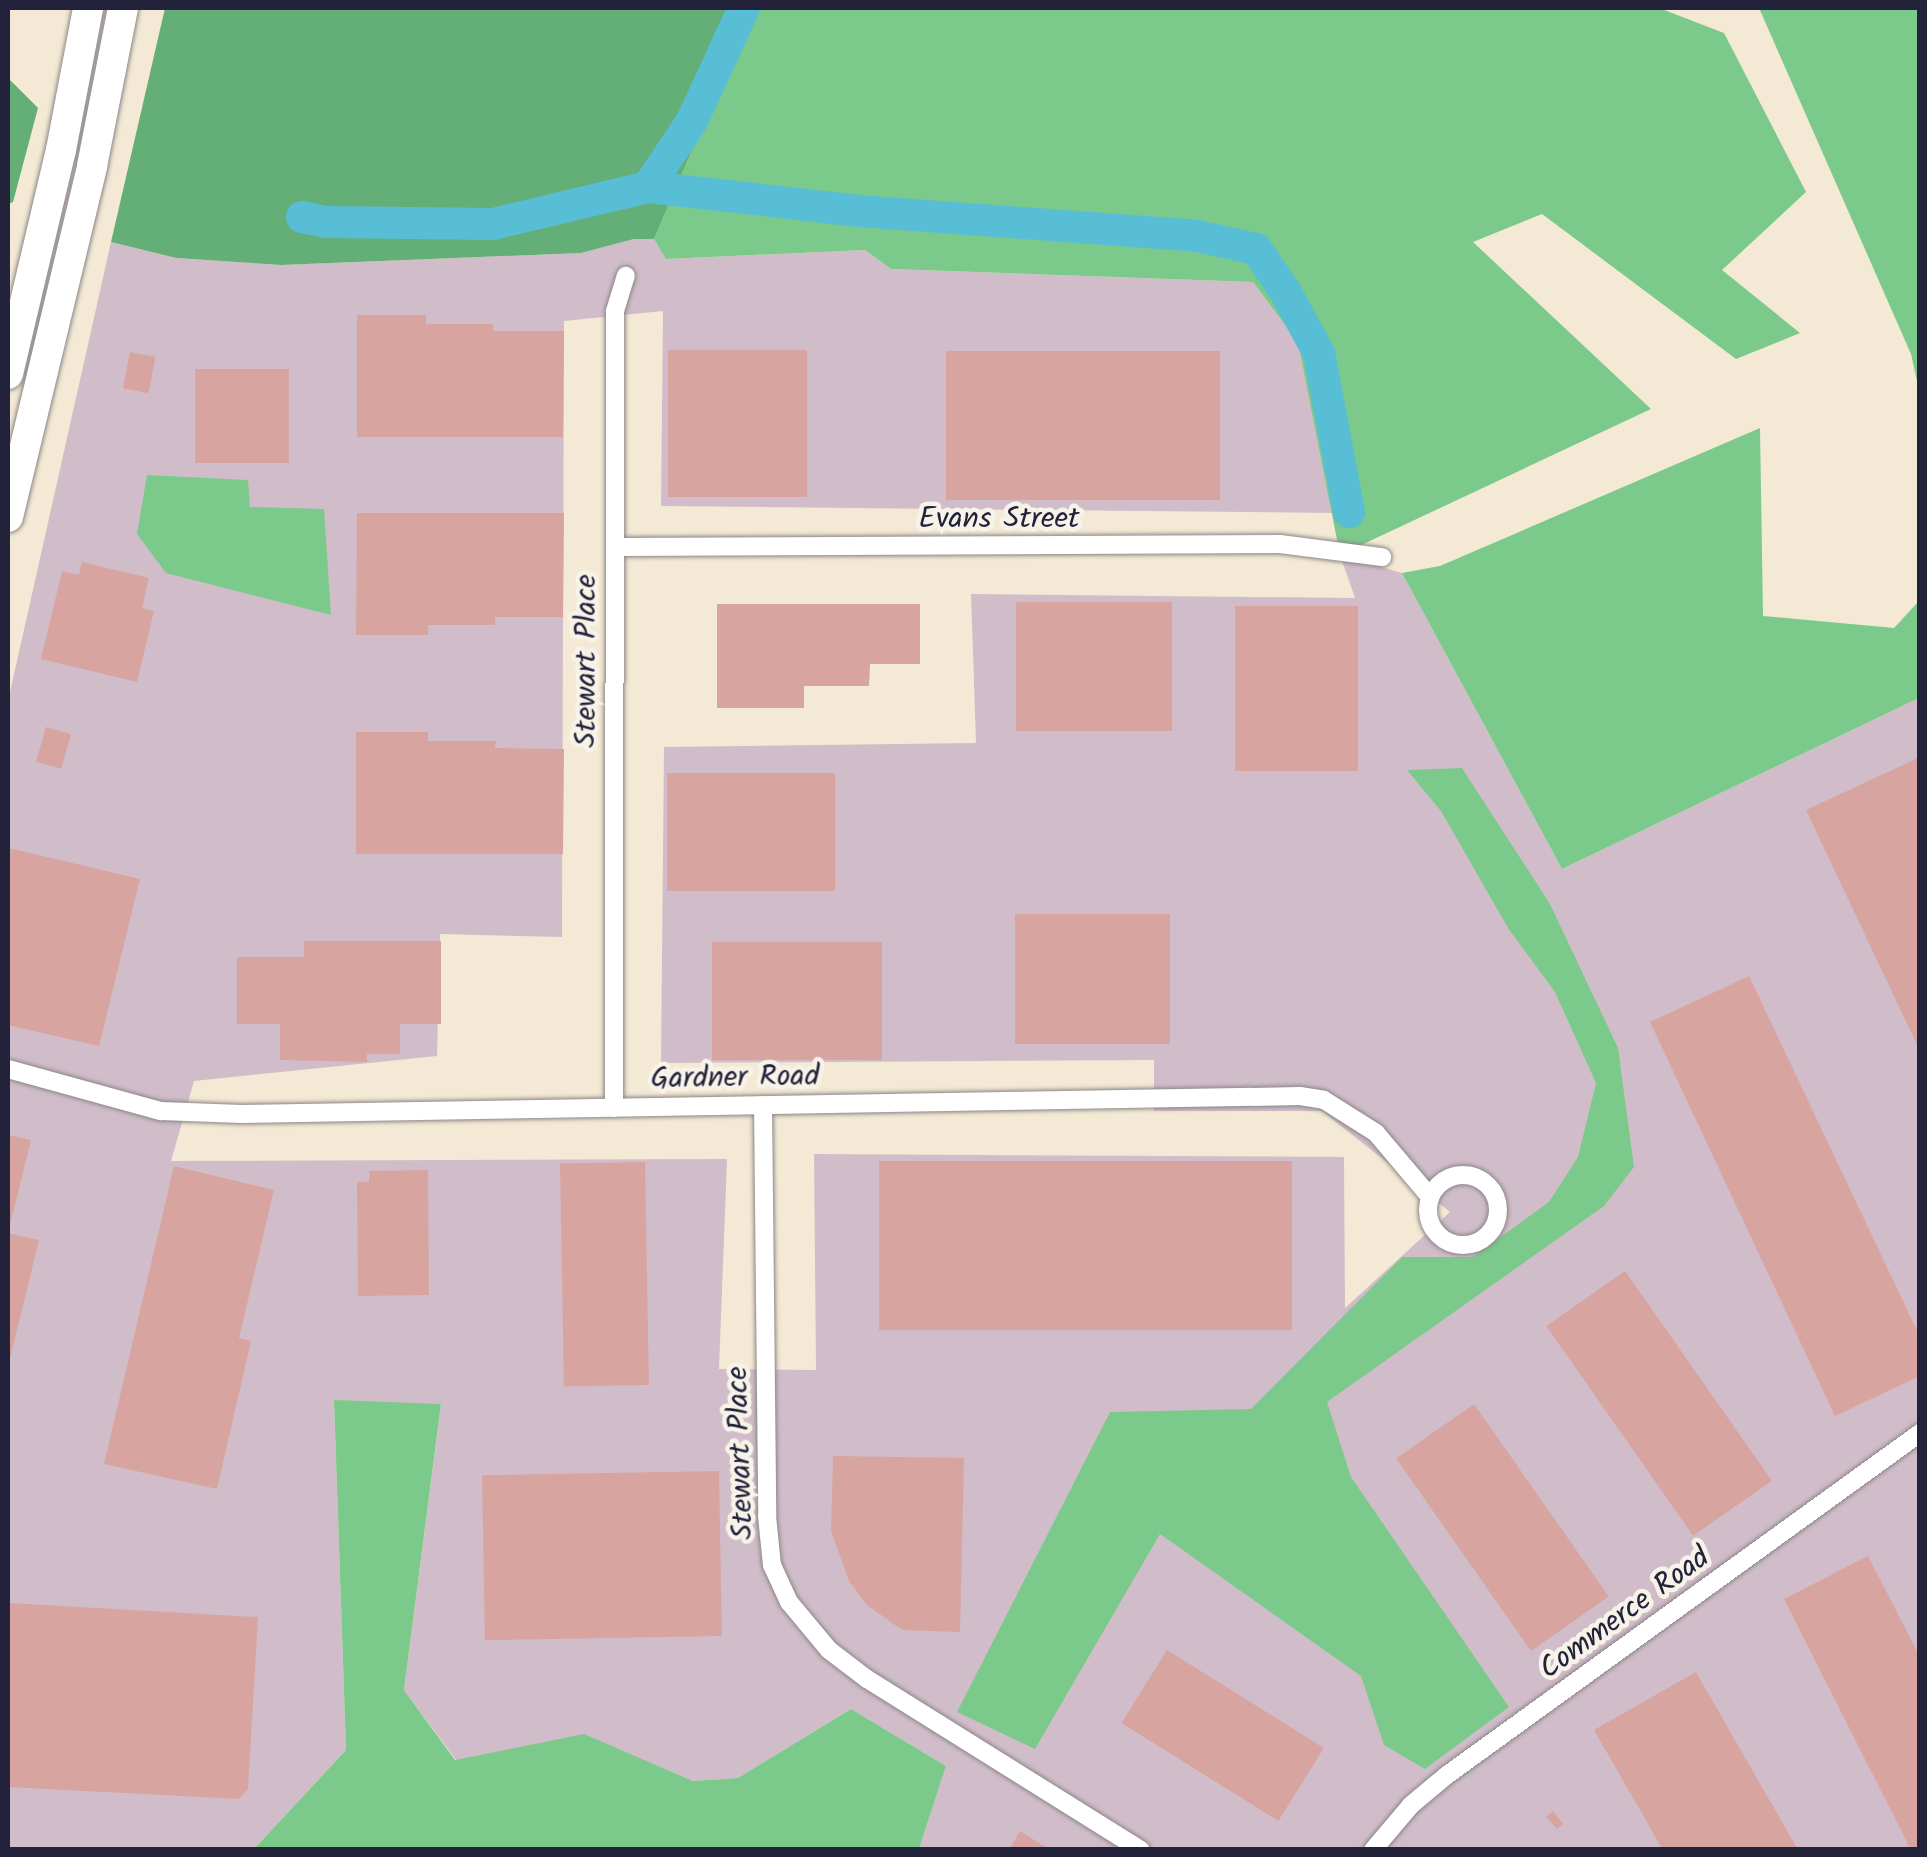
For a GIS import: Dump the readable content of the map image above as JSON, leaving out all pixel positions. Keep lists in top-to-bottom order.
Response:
{
  "streets": {
    "street": [
      "Evans Street",
      "Stewart Place",
      "Gardner Road",
      "Commerce Road"
    ]
  },
  "crossings": [
    ["Evans Street", "Stewart Place"],
    ["Stewart Place", "Gardner Road"]
  ]
}
